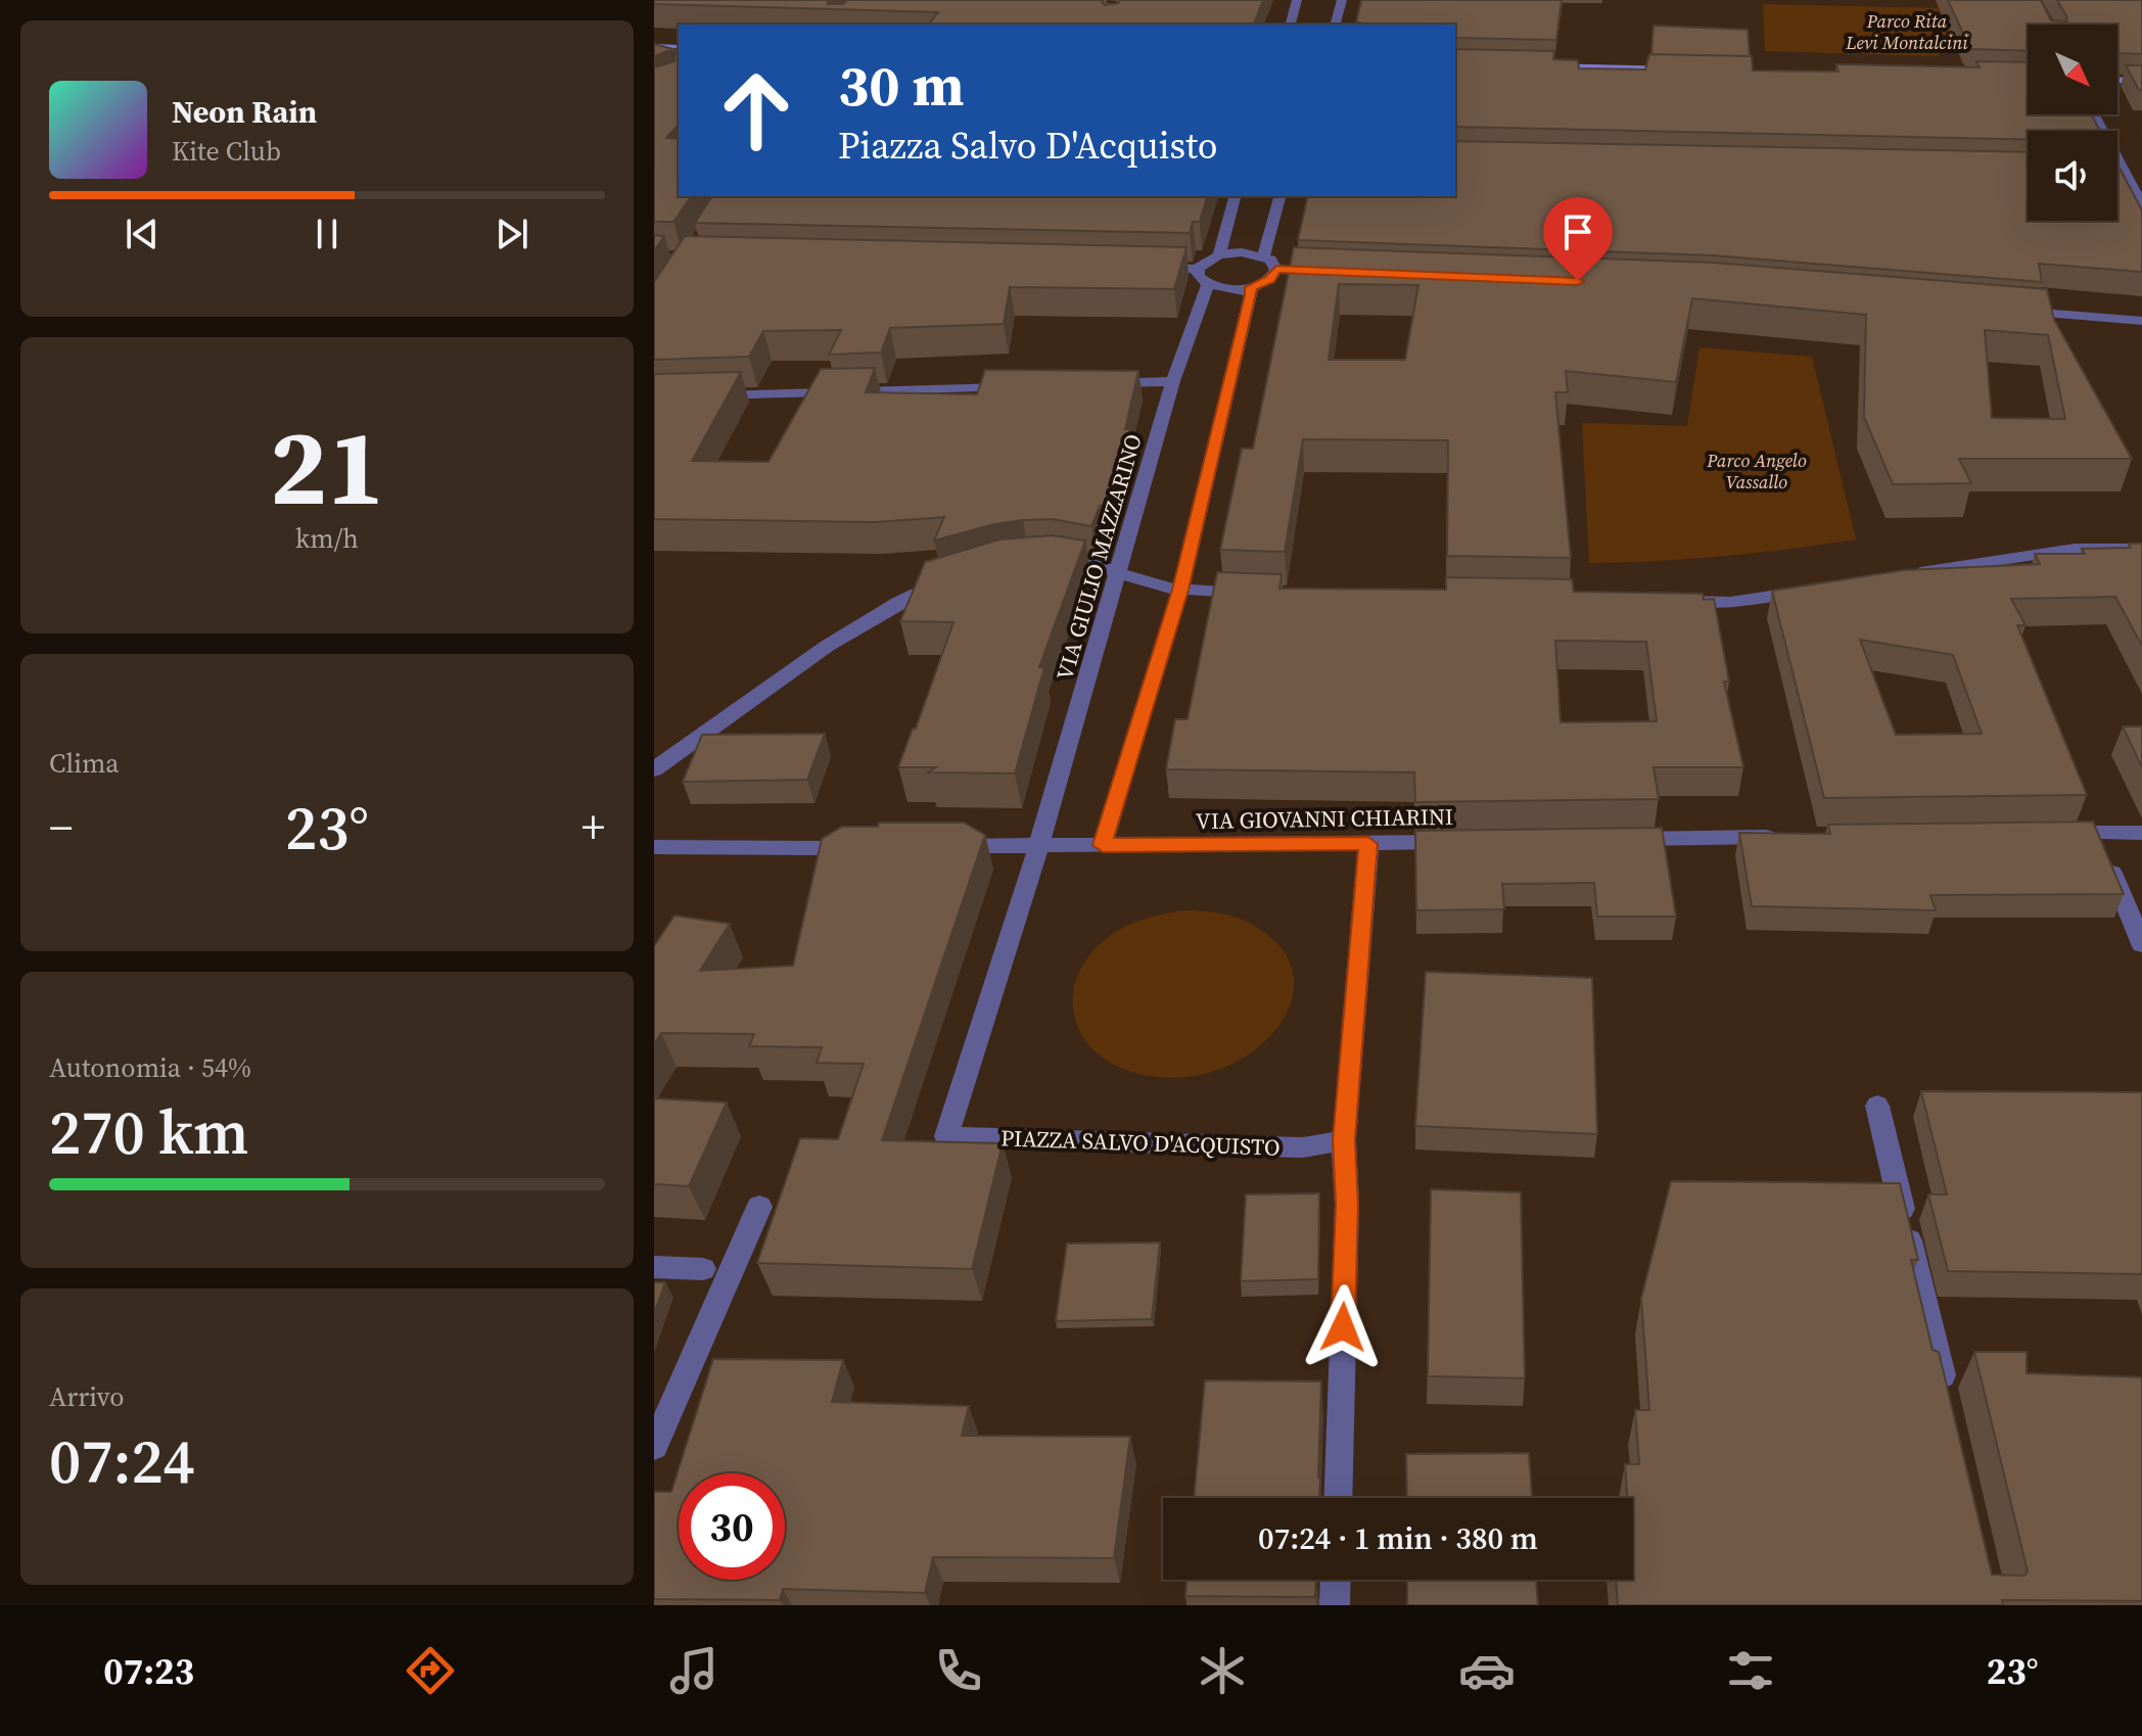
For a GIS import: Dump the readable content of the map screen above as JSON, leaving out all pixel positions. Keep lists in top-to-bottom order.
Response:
{
  "streets": {
    "street": ["VIA GIULIO MAZZARINO", "VIA GIOVANNI CHIARINI", "PIAZZA SALVO D'ACQUISTO"]
  },
  "crossings": [
    ["VIA GIULIO MAZZARINO", "VIA GIOVANNI CHIARINI"],
    ["VIA GIULIO MAZZARINO", "PIAZZA SALVO D'ACQUISTO"],
    ["VIA GIOVANNI CHIARINI", "PIAZZA SALVO D'ACQUISTO"]
  ],
  "parks": ["Parco Rita Levi Montalcini", "Parco Angelo Vassallo"],
  "north": "bottom right",
  "page": {
    "turn": ["30 m", "Piazza Salvo D'Acquisto"],
    "song": ["Neon Rain", "Kite Club"],
    "tile": [
      ["21", "km/h"],
      "Clima",
      ["Autonomia · 54%", "270 km"],
      ["Arrivo", "07:24"]
    ],
    "heat": ["−", "23°", "+"],
    "limit": "30",
    "trip": "07:24 · 1 min · 380 m",
    "tabs": ["07:23", "23°"]
  }
}
